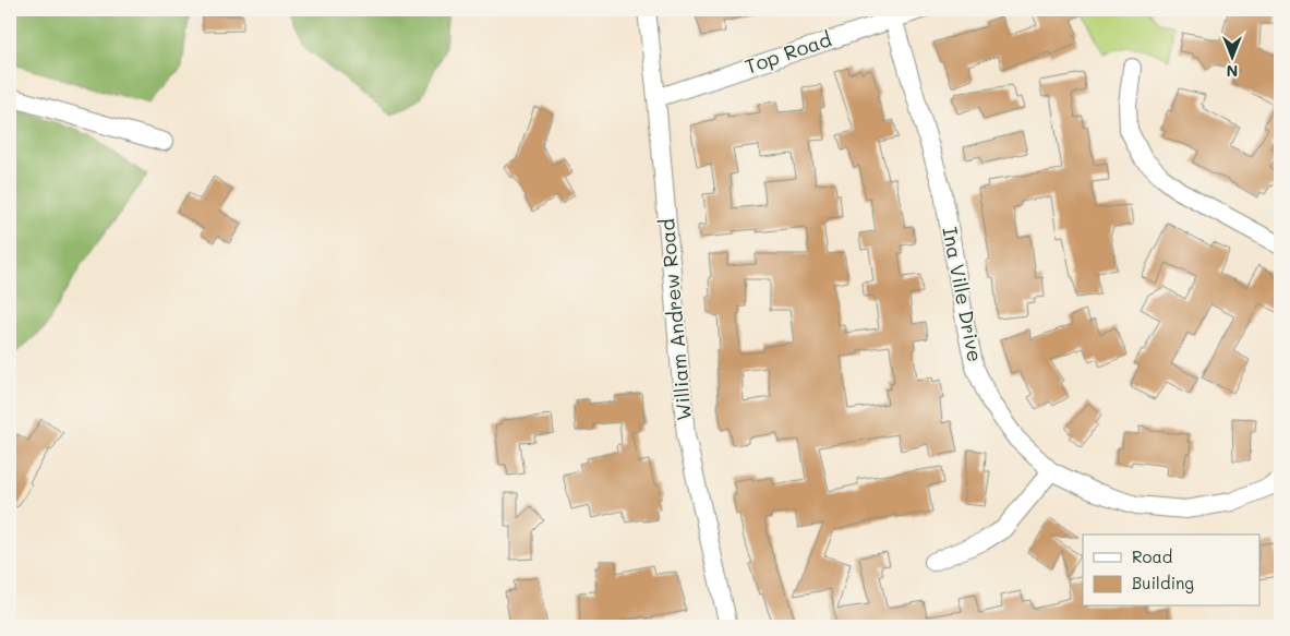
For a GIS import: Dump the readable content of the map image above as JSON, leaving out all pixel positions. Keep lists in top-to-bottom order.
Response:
{
  "streets": {
    "street": ["Top Road", "Ina Ville Drive", "William Andrew Road"]
  },
  "crossings": [
    ["Top Road", "Ina Ville Drive"],
    ["Top Road", "William Andrew Road"]
  ],
  "legend": ["Road", "Building"],
  "north": "bottom"
}
